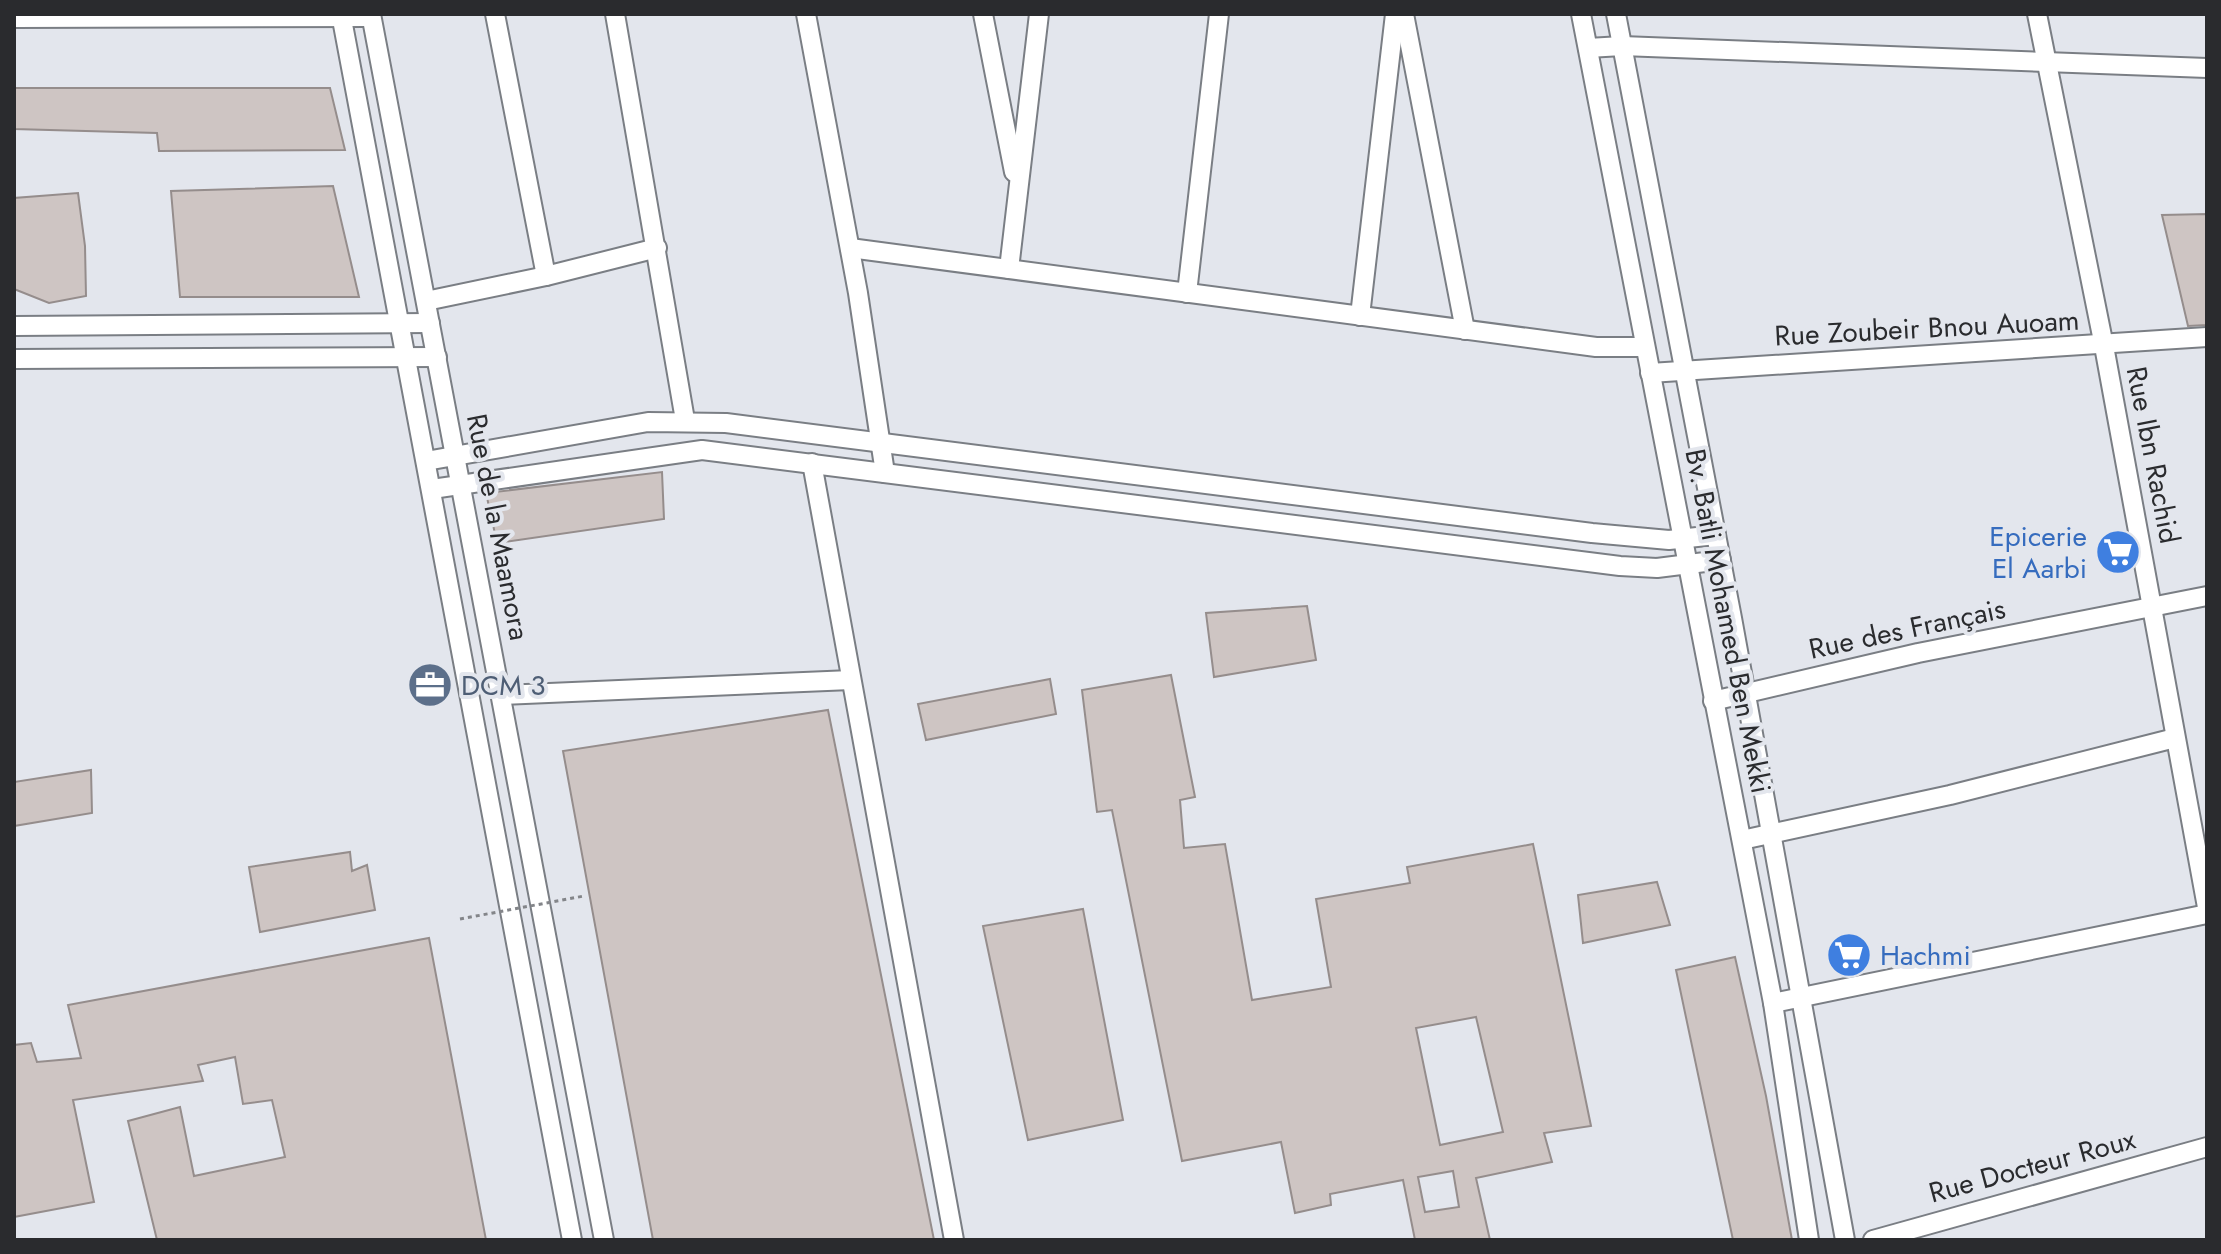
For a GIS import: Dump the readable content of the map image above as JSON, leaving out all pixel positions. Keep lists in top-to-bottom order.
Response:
{
  "streets": {
    "street": [
      "Rue Zoubeir Bnou Auoam",
      "Rue Ibn Rachid",
      "Rue de la Maamora",
      "Bv. Batli Mohamed Ben Mekki",
      "Rue des Français",
      "Rue Docteur Roux"
    ]
  },
  "crossings": [
    ["Rue Zoubeir Bnou Auoam", "Rue Ibn Rachid"],
    ["Rue Zoubeir Bnou Auoam", "Bv. Batli Mohamed Ben Mekki"],
    ["Rue Ibn Rachid", "Rue des Français"],
    ["Bv. Batli Mohamed Ben Mekki", "Rue des Français"]
  ],
  "places": {
    "supermarket": ["Epicerie El Aarbi", "Hachmi"],
    "office": ["DCM 3"]
  }
}
